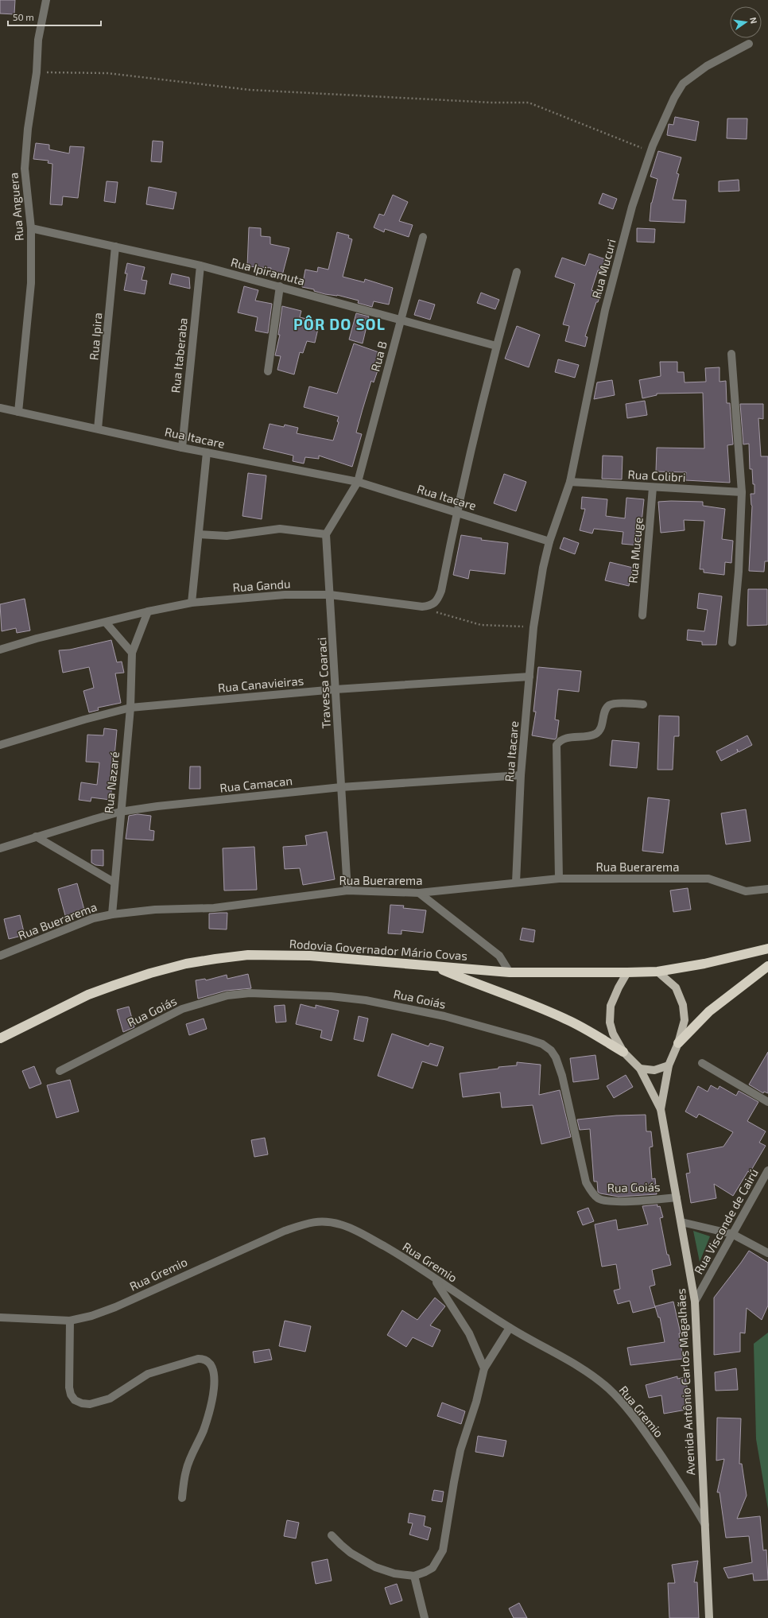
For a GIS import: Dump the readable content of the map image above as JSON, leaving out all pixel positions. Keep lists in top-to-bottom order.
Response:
{
  "streets": {
    "highway": ["Rodovia Governador Mário Covas"],
    "main road": ["Avenida Antônio Carlos Magalhães"],
    "street": [
      "Rua Anguera",
      "Rua Mucuri",
      "Rua Ipiramuta",
      "Rua Ipira",
      "Rua Itaberaba",
      "Rua B",
      "Rua Itacare",
      "Rua Colibri",
      "Rua Mucuge",
      "Rua Gandu",
      "Travessa Coaraci",
      "Rua Canavieiras",
      "Rua Nazaré",
      "Rua Camacan",
      "Rua Buerarema",
      "Rua Goiás",
      "Rua Visconde de Cairú",
      "Rua Gremio"
    ]
  },
  "crossings": [
    ["Rua Anguera", "Rua Ipiramuta"],
    ["Rua Anguera", "Rua Itacare"],
    ["Rua Mucuri", "Rua Itacare"],
    ["Rua Mucuri", "Rua Colibri"],
    ["Rua Ipiramuta", "Rua Ipira"],
    ["Rua Ipiramuta", "Rua Itaberaba"],
    ["Rua Ipiramuta", "Rua B"],
    ["Rua Ipira", "Rua Itacare"],
    ["Rua Itaberaba", "Rua Itacare"],
    ["Rua B", "Rua Itacare"],
    ["Rua Itacare", "Rua Gandu"],
    ["Rua Itacare", "Rua Canavieiras"],
    ["Rua Itacare", "Rua Camacan"],
    ["Rua Itacare", "Rua Buerarema"],
    ["Rua Colibri", "Rua Mucuge"],
    ["Rua Gandu", "Travessa Coaraci"],
    ["Rua Gandu", "Rua Nazaré"],
    ["Travessa Coaraci", "Rua Canavieiras"],
    ["Travessa Coaraci", "Rua Camacan"],
    ["Travessa Coaraci", "Rua Buerarema"],
    ["Rua Canavieiras", "Rua Nazaré"],
    ["Rua Nazaré", "Rua Camacan"],
    ["Rua Nazaré", "Rua Buerarema"],
    ["Rua Goiás", "Avenida Antônio Carlos Magalhães"],
    ["Rua Visconde de Cairú", "Avenida Antônio Carlos Magalhães"],
    ["Rua Gremio", "Avenida Antônio Carlos Magalhães"]
  ],
  "districts": ["PÔR DO SOL"],
  "scale_bar": "50 m",
  "north": "right"
}
